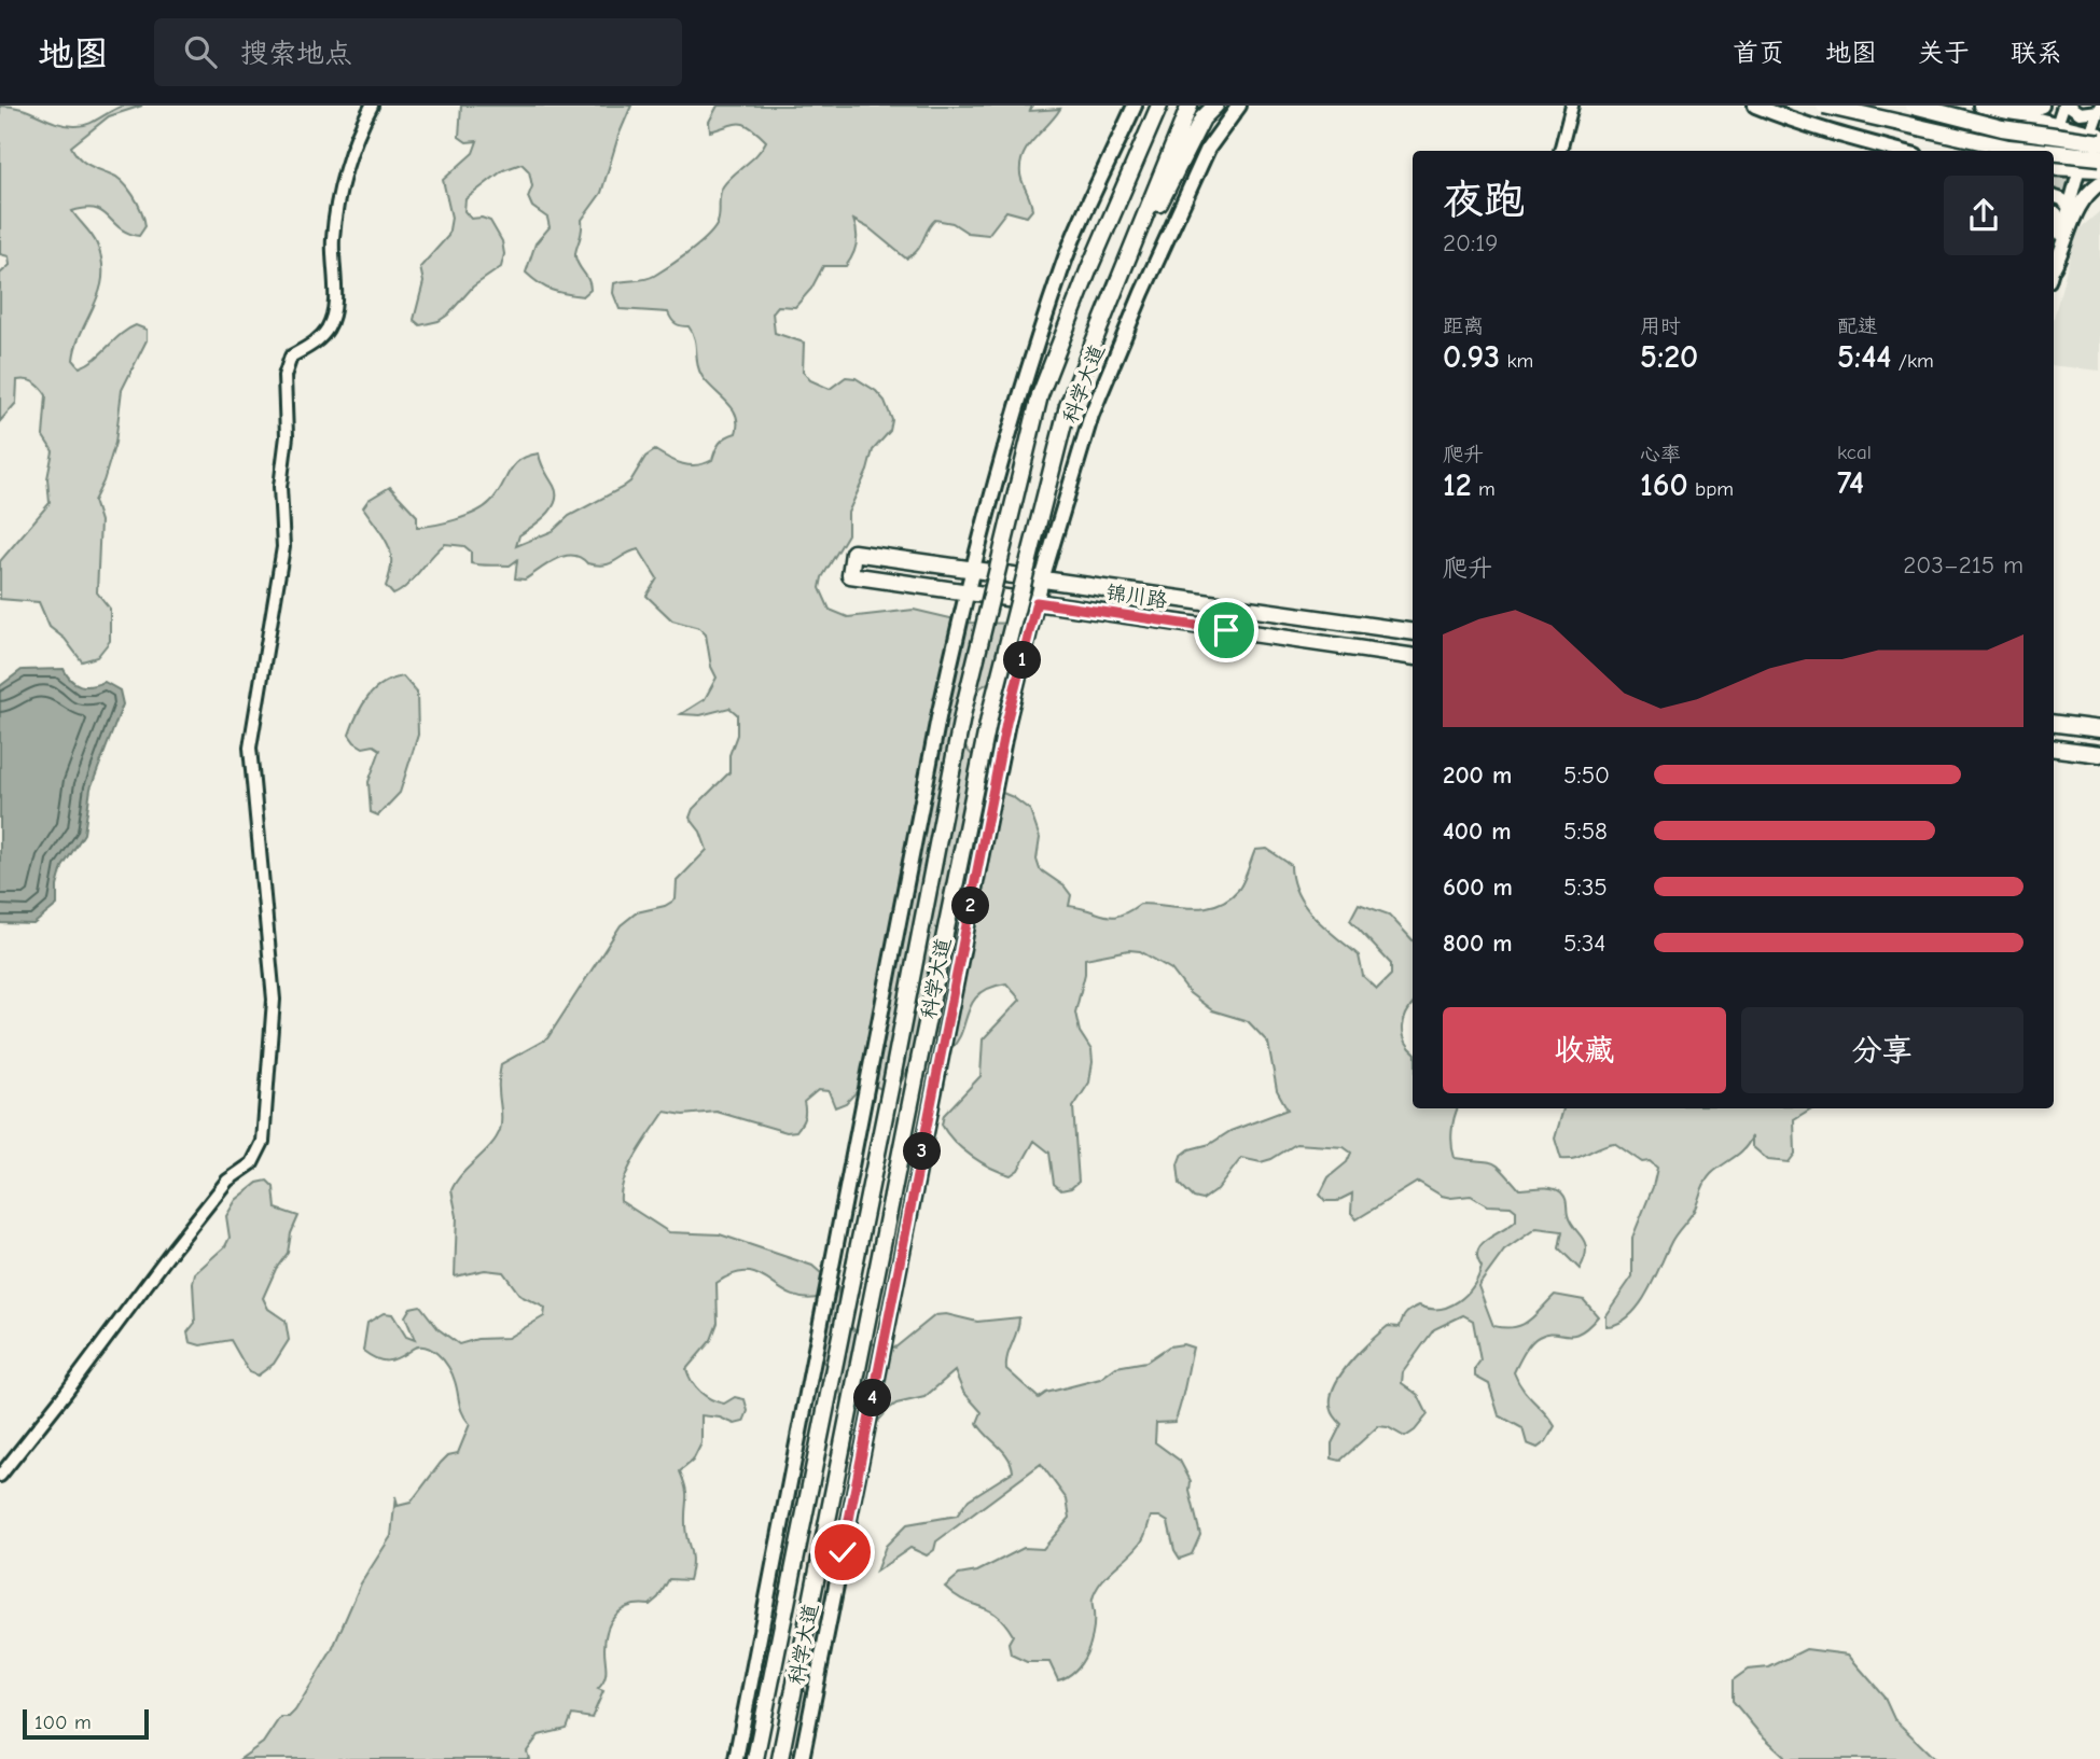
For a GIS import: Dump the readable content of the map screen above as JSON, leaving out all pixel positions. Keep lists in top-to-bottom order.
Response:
{
  "streets": {
    "main road": ["科学大道", "锦川路"]
  },
  "crossings": [
    ["科学大道", "锦川路"]
  ],
  "scale_bar": "100 m",
  "page": {
    "header": "地图",
    "search": "搜索地点",
    "nav": [
      "首页",
      "地图",
      "关于",
      "联系"
    ],
    "heading": ["夜跑", "20:19"],
    "stats": [
      ["距离", "0.93 km"],
      ["用时", "5:20"],
      ["配速", "5:44 /km"],
      ["爬升", "12 m"],
      ["心率", "160 bpm"],
      ["kcal", "74"]
    ],
    "chart": ["爬升", "203–215 m"],
    "pins": [
      "1",
      "2",
      "3",
      "4"
    ],
    "list": [
      {
        "name": "200 m",
        "note": "5:50"
      },
      {
        "name": "400 m",
        "note": "5:58"
      },
      {
        "name": "600 m",
        "note": "5:35"
      },
      {
        "name": "800 m",
        "note": "5:34"
      }
    ],
    "buttons": ["收藏", "分享"],
    "scale": "100 m"
  }
}
